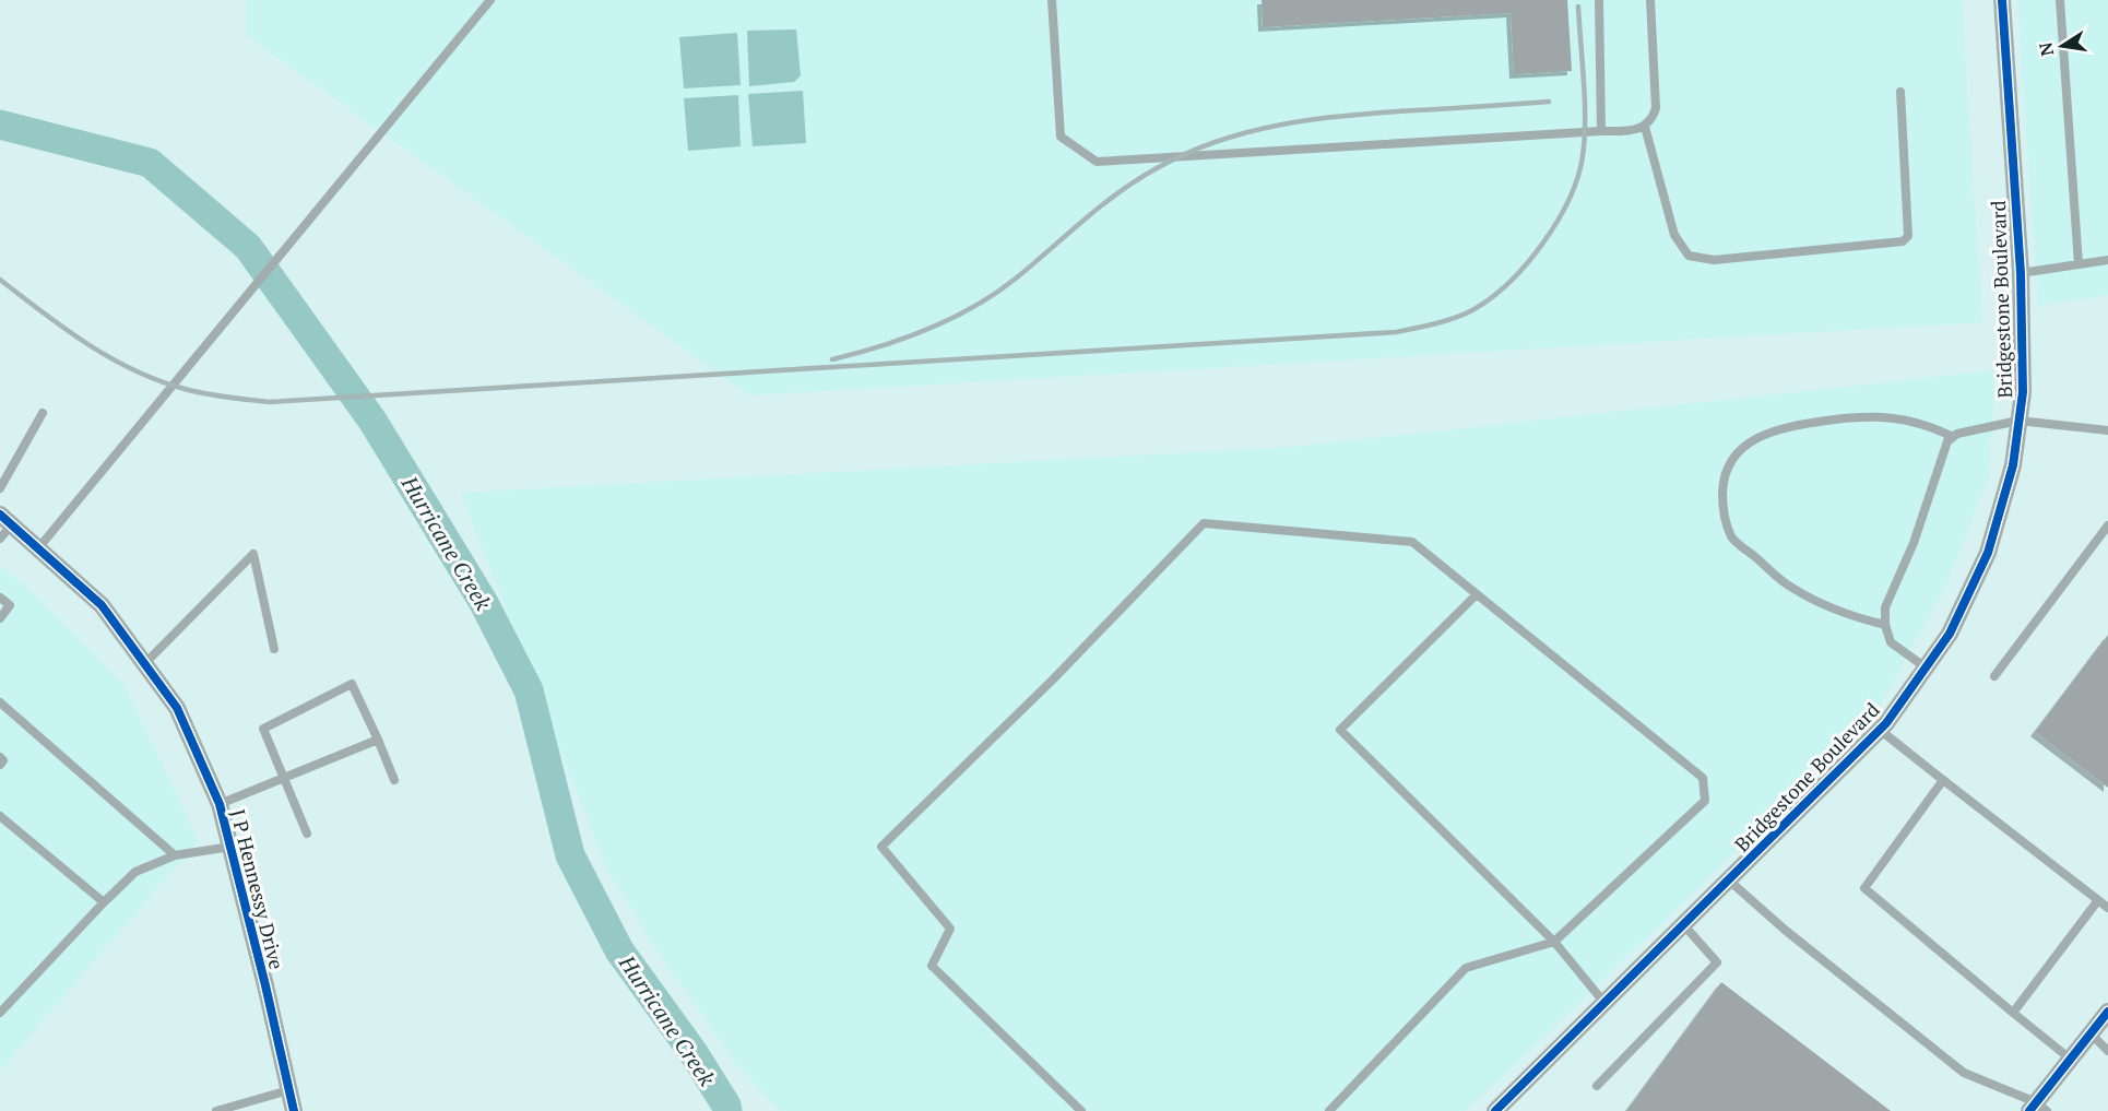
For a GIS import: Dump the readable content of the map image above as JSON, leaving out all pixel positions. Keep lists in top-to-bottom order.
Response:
{
  "streets": {
    "street": ["Bridgestone Boulevard", "J P Hennessy Drive"]
  },
  "water": ["Hurricane Creek"],
  "north": "left"
}
